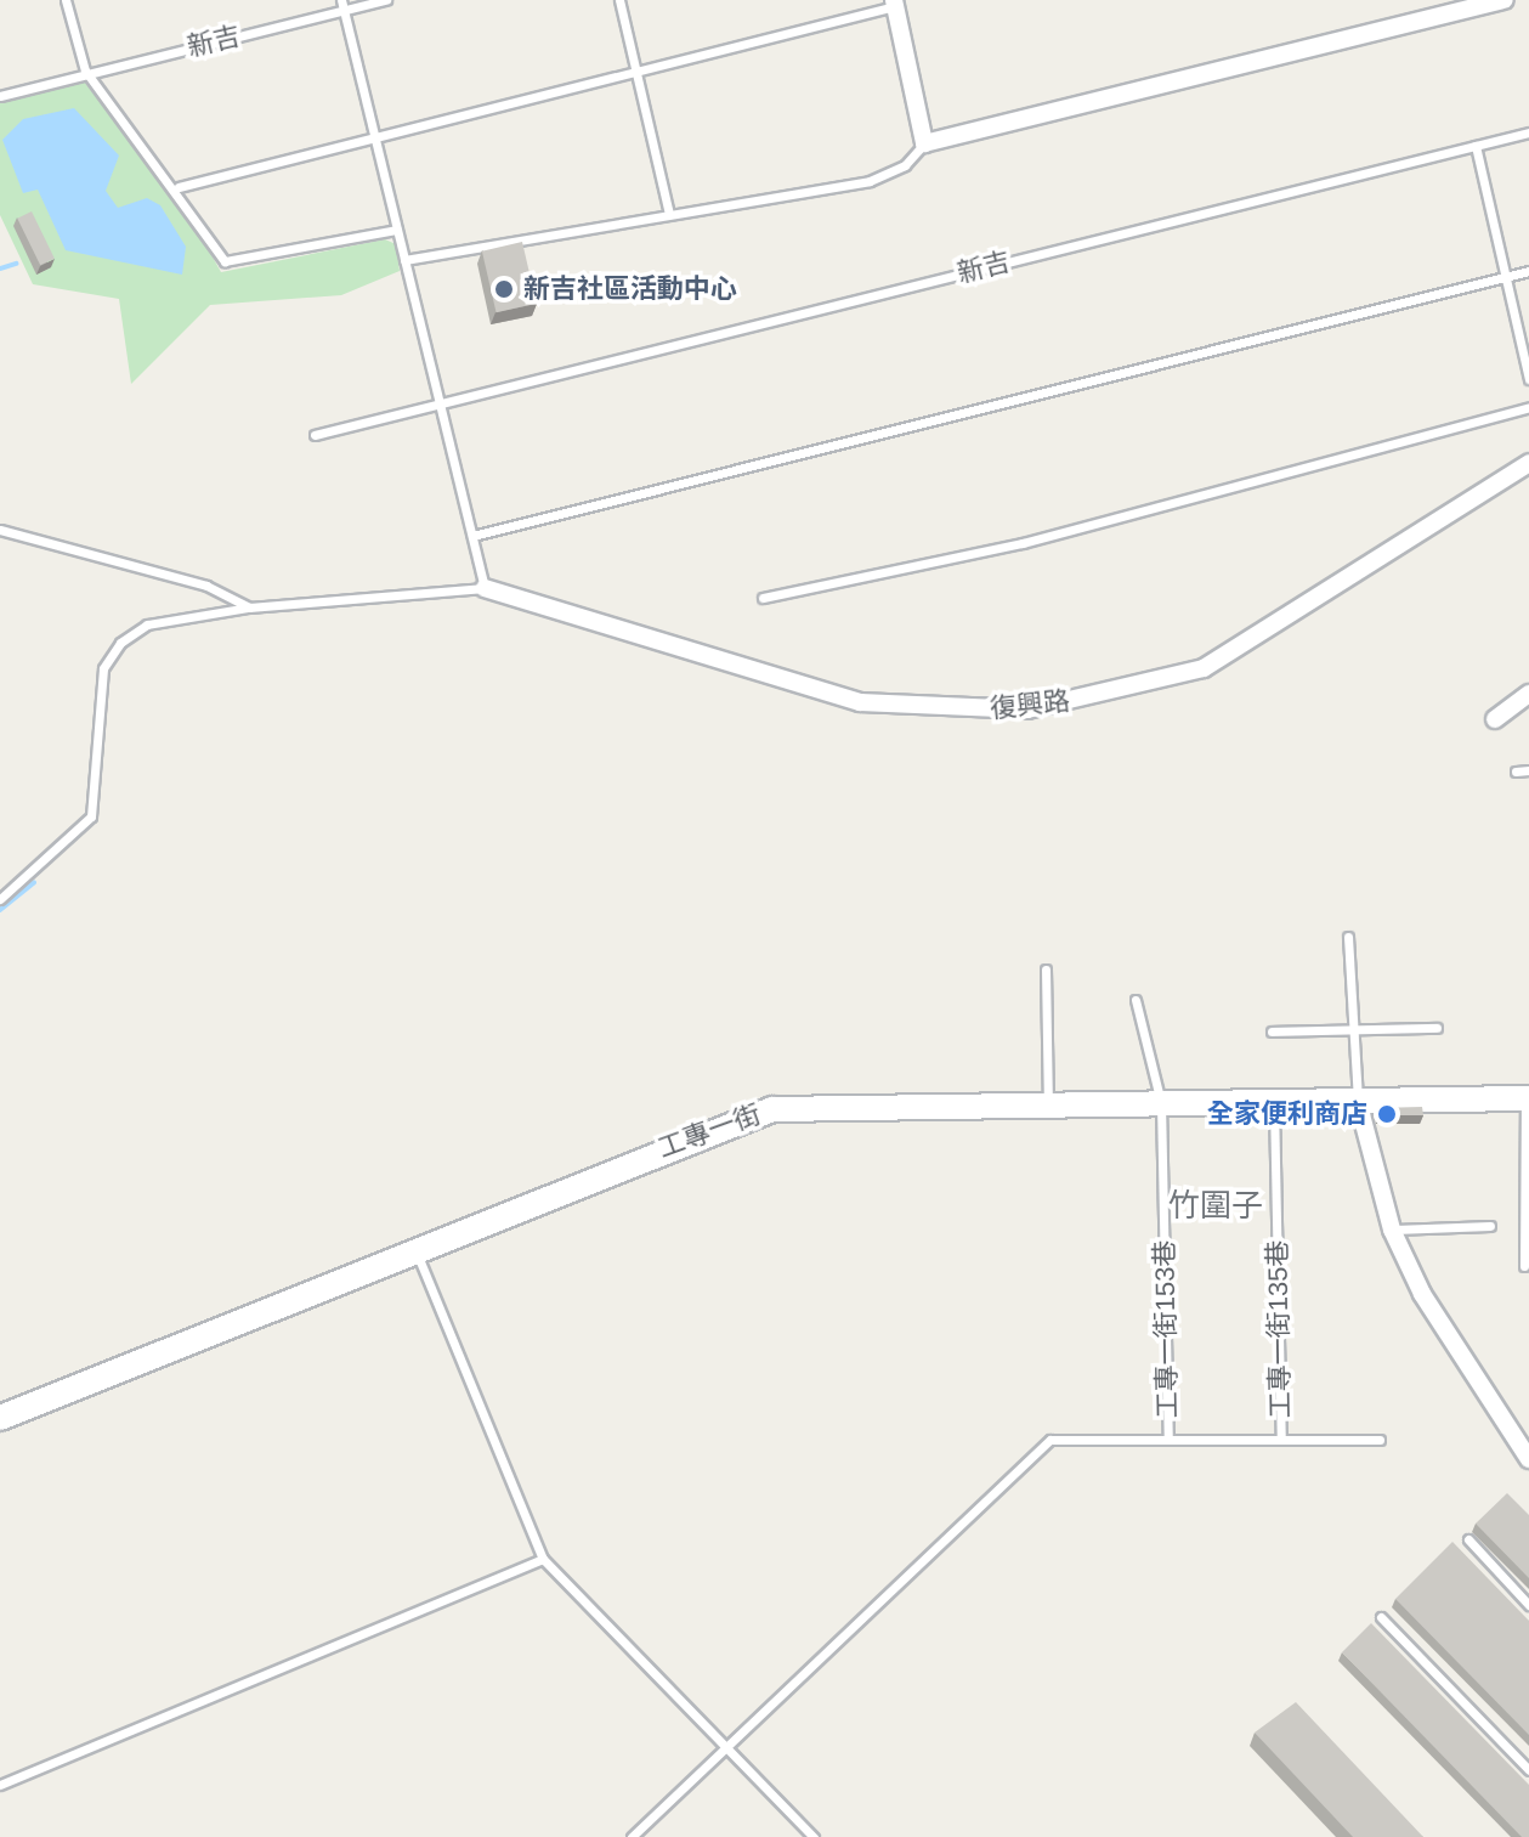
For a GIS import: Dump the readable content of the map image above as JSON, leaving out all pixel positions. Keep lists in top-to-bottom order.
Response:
{
  "streets": {
    "street": ["復興路", "工專一街"],
    "lane": ["新吉", "工專一街153巷", "工專一街135巷"]
  },
  "crossings": [
    ["工專一街", "工專一街153巷"],
    ["工專一街", "工專一街135巷"]
  ],
  "districts": ["竹圍子"],
  "places": ["新吉社區活動中心", "全家便利商店"]
}
